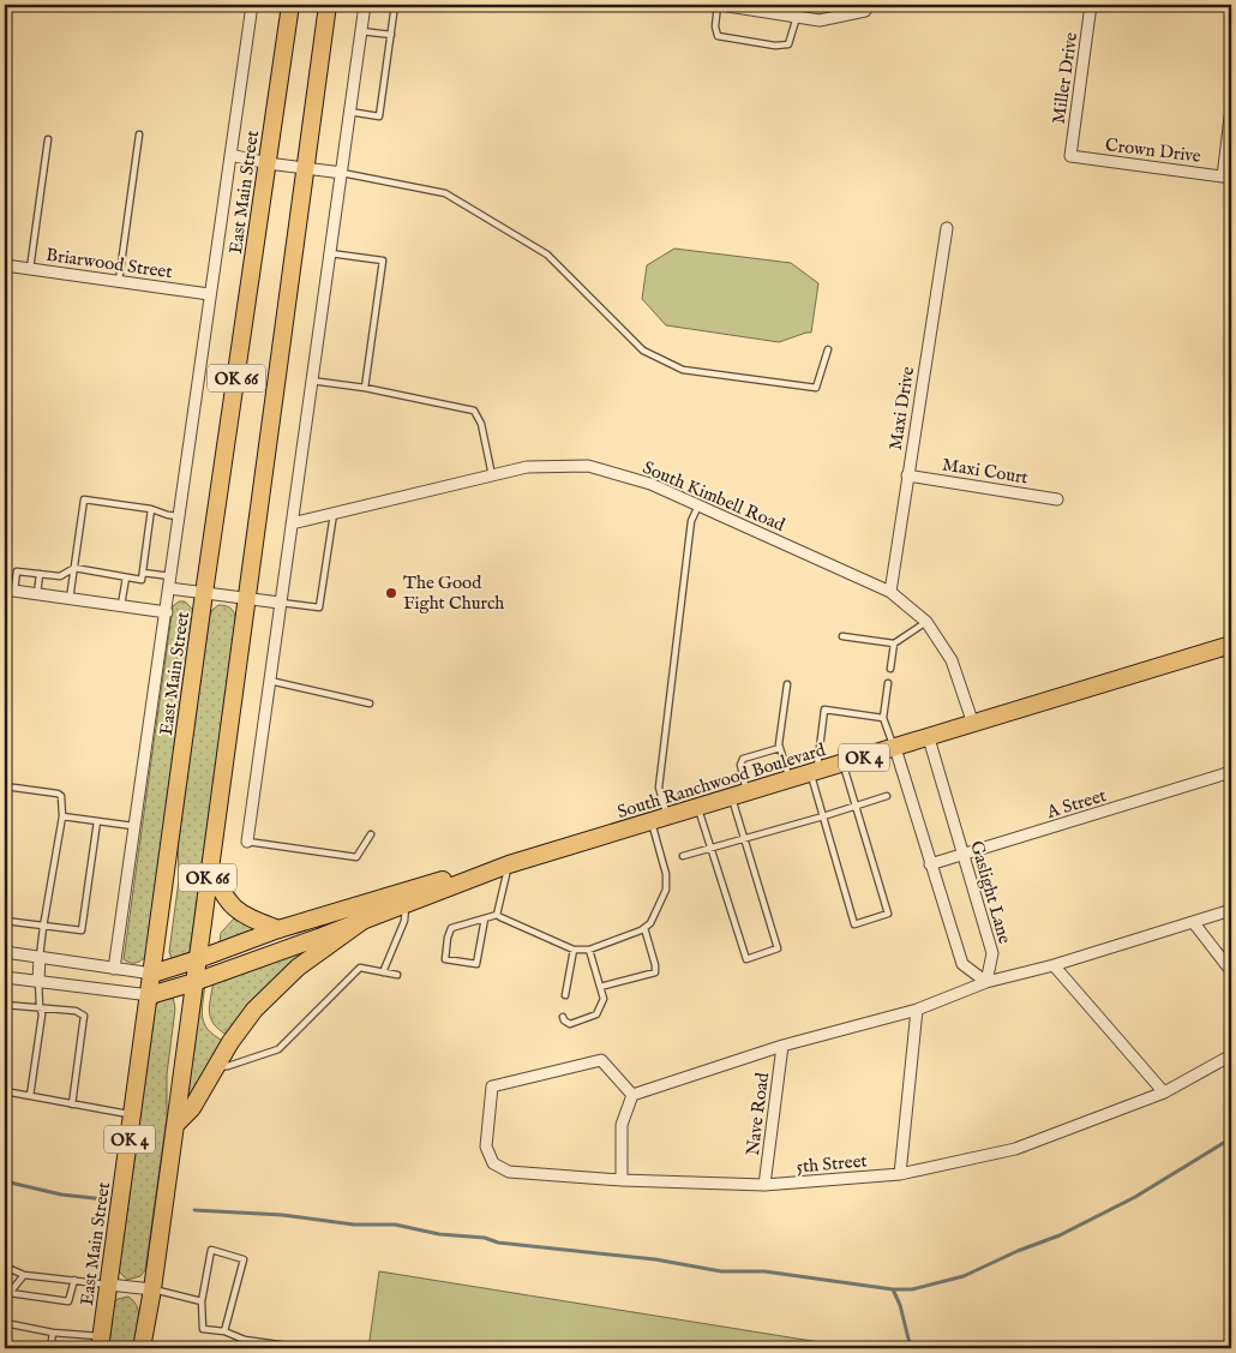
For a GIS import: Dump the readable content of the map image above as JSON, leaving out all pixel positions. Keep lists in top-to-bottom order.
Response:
{
  "streets": {
    "main road": [
      "East Main Street",
      "OK 66",
      "OK 4",
      "South Ranchwood Boulevard"
    ],
    "street": [
      "Miller Drive",
      "Crown Drive",
      "Briarwood Street",
      "Maxi Drive",
      "Maxi Court",
      "South Kimbell Road",
      "A Street",
      "Gaslight Lane",
      "Nave Road",
      "5th Street"
    ]
  },
  "crossings": [
    ["Miller Drive", "Crown Drive"],
    ["East Main Street", "Briarwood Street"],
    ["East Main Street", "OK 4"],
    ["East Main Street", "South Ranchwood Boulevard"],
    ["OK 66", "OK 4"],
    ["OK 66", "South Ranchwood Boulevard"],
    ["Maxi Drive", "Maxi Court"],
    ["Maxi Drive", "South Kimbell Road"],
    ["South Kimbell Road", "South Ranchwood Boulevard"],
    ["OK 4", "South Ranchwood Boulevard"],
    ["South Ranchwood Boulevard", "Gaslight Lane"],
    ["A Street", "Gaslight Lane"],
    ["Nave Road", "5th Street"]
  ],
  "places": ["The Good Fight Church"]
}
